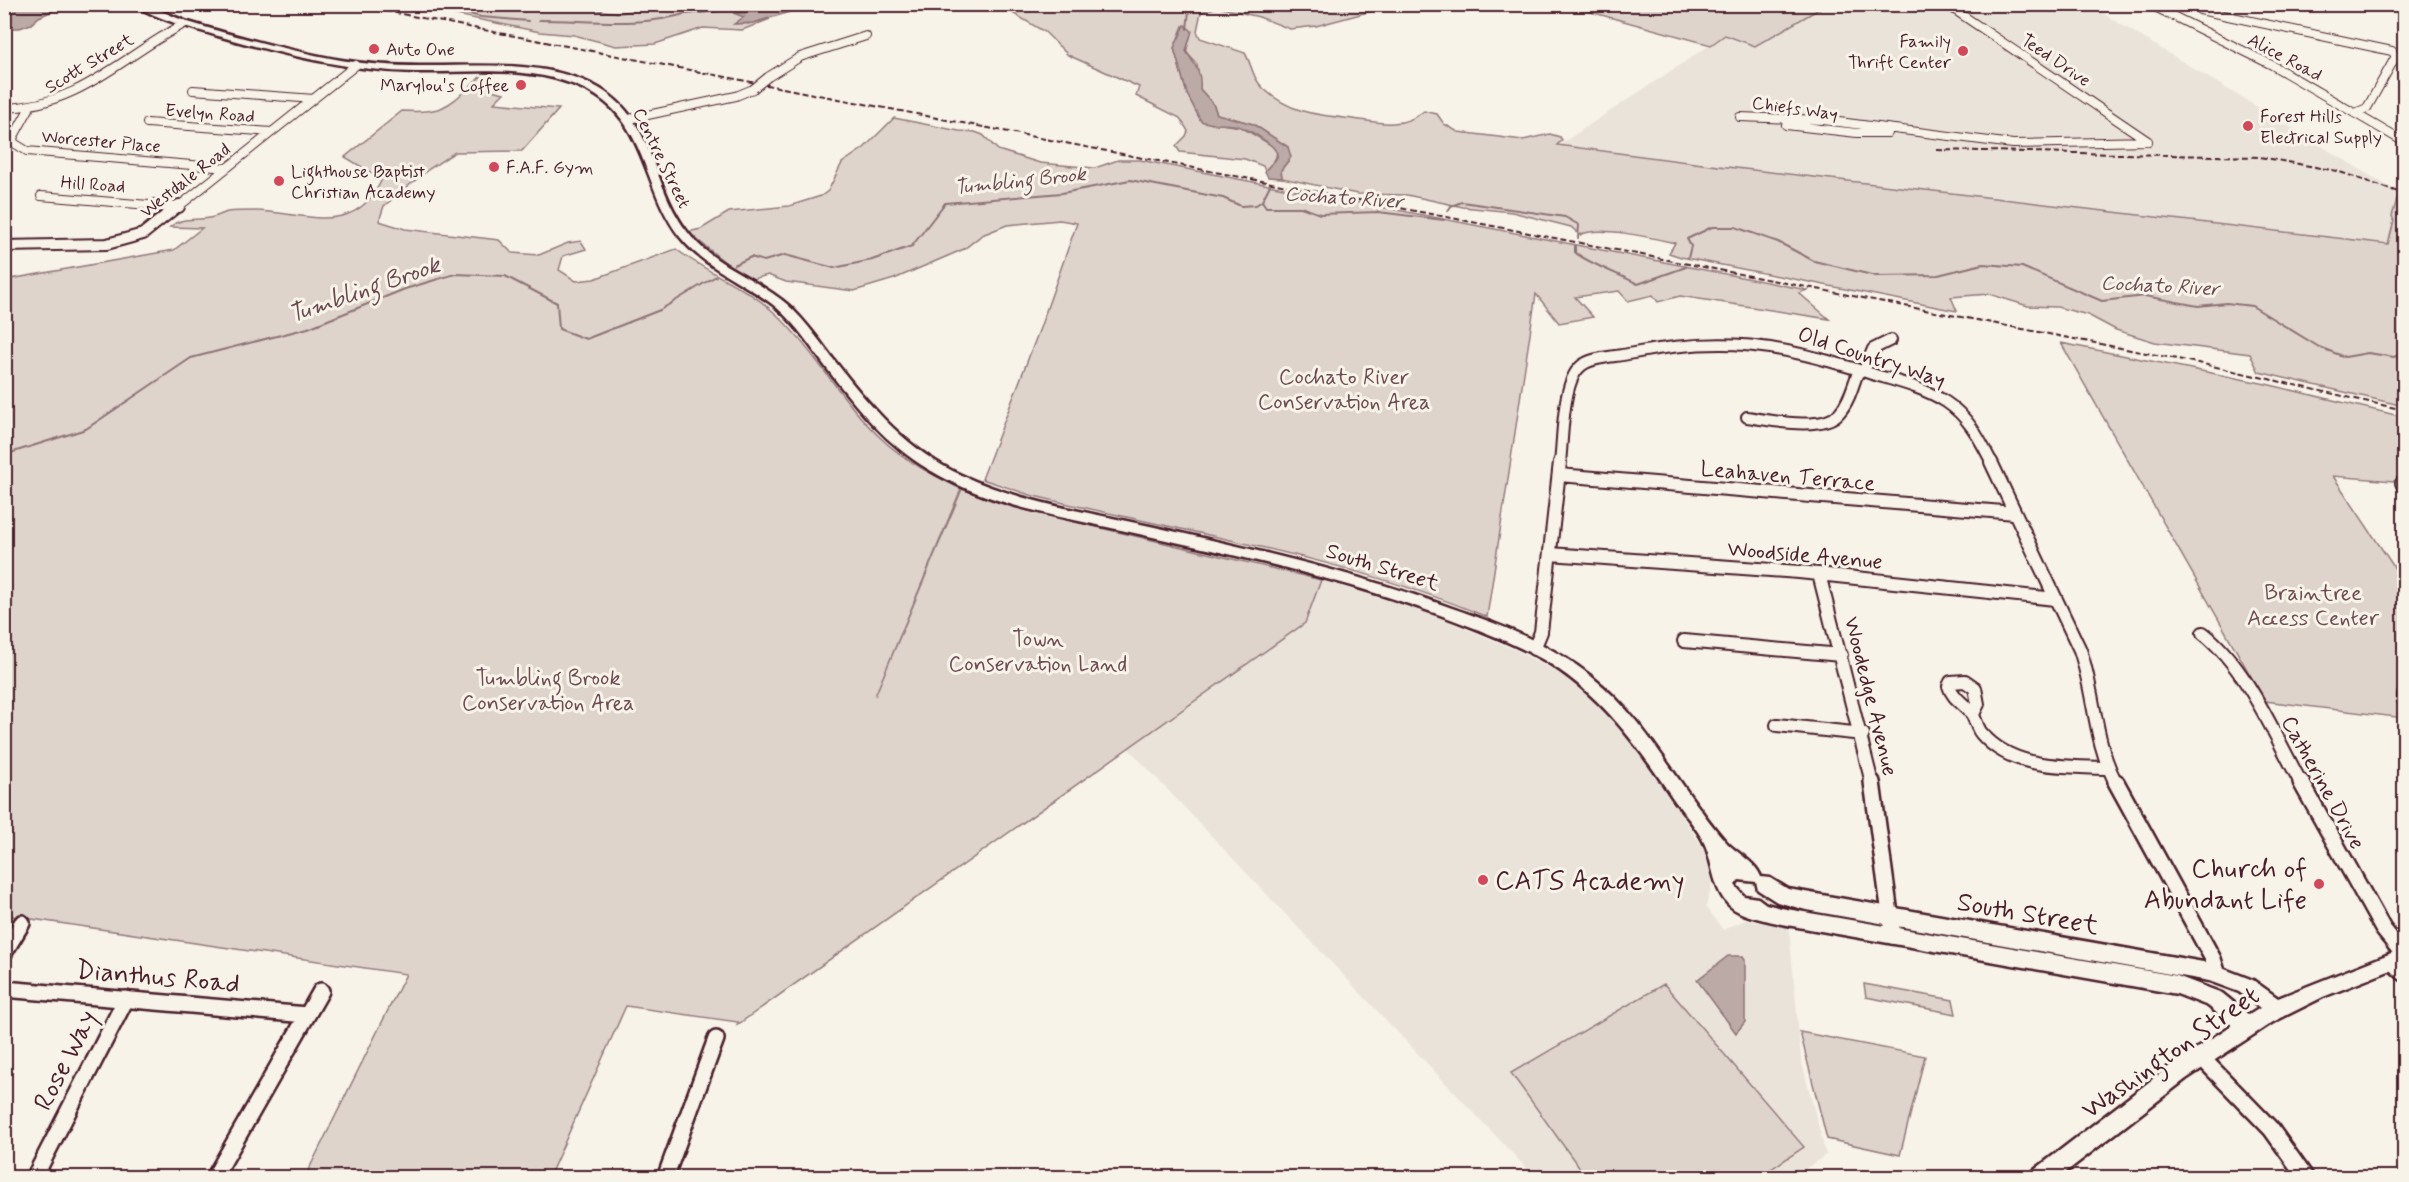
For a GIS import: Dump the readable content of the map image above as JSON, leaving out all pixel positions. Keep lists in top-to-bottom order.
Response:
{
  "streets": {
    "main road": ["Centre Street", "South Street", "Washington Street"],
    "street": [
      "Alice Road",
      "Teed Drive",
      "Scott Street",
      "Chiefs Way",
      "Evelyn Road",
      "Worcester Place",
      "Westdale Road",
      "Hill Road",
      "Old Country Way",
      "Leahaven Terrace",
      "Woodside Avenue",
      "Woodedge Avenue",
      "Catherine Drive",
      "Dianthus Road",
      "Rose Way"
    ]
  },
  "crossings": [
    ["Teed Drive", "Chiefs Way"],
    ["Scott Street", "Worcester Place"],
    ["Scott Street", "Centre Street"],
    ["Evelyn Road", "Westdale Road"],
    ["Worcester Place", "Westdale Road"],
    ["Centre Street", "Westdale Road"],
    ["Centre Street", "South Street"],
    ["Westdale Road", "Hill Road"],
    ["Old Country Way", "Leahaven Terrace"],
    ["Old Country Way", "Woodside Avenue"],
    ["Old Country Way", "South Street"],
    ["Woodside Avenue", "Woodedge Avenue"],
    ["South Street", "Woodedge Avenue"],
    ["South Street", "Washington Street"],
    ["Catherine Drive", "Washington Street"],
    ["Dianthus Road", "Rose Way"]
  ],
  "water": ["Tumbling Brook", "Cochato River"],
  "parks": [
    "Cochato River Conservation Area",
    "Braintree Access Center",
    "Town Conservation Land",
    "Tumbling Brook Conservation Area"
  ],
  "places": [
    "Auto One",
    "Family Thrift Center",
    "Marylou's Coffee",
    "Forest Hills Electrical Supply",
    "F.A.F. Gym",
    "Lighthouse Baptist Christian Academy",
    "CATS Academy",
    "Church of Abundant Life"
  ]
}
